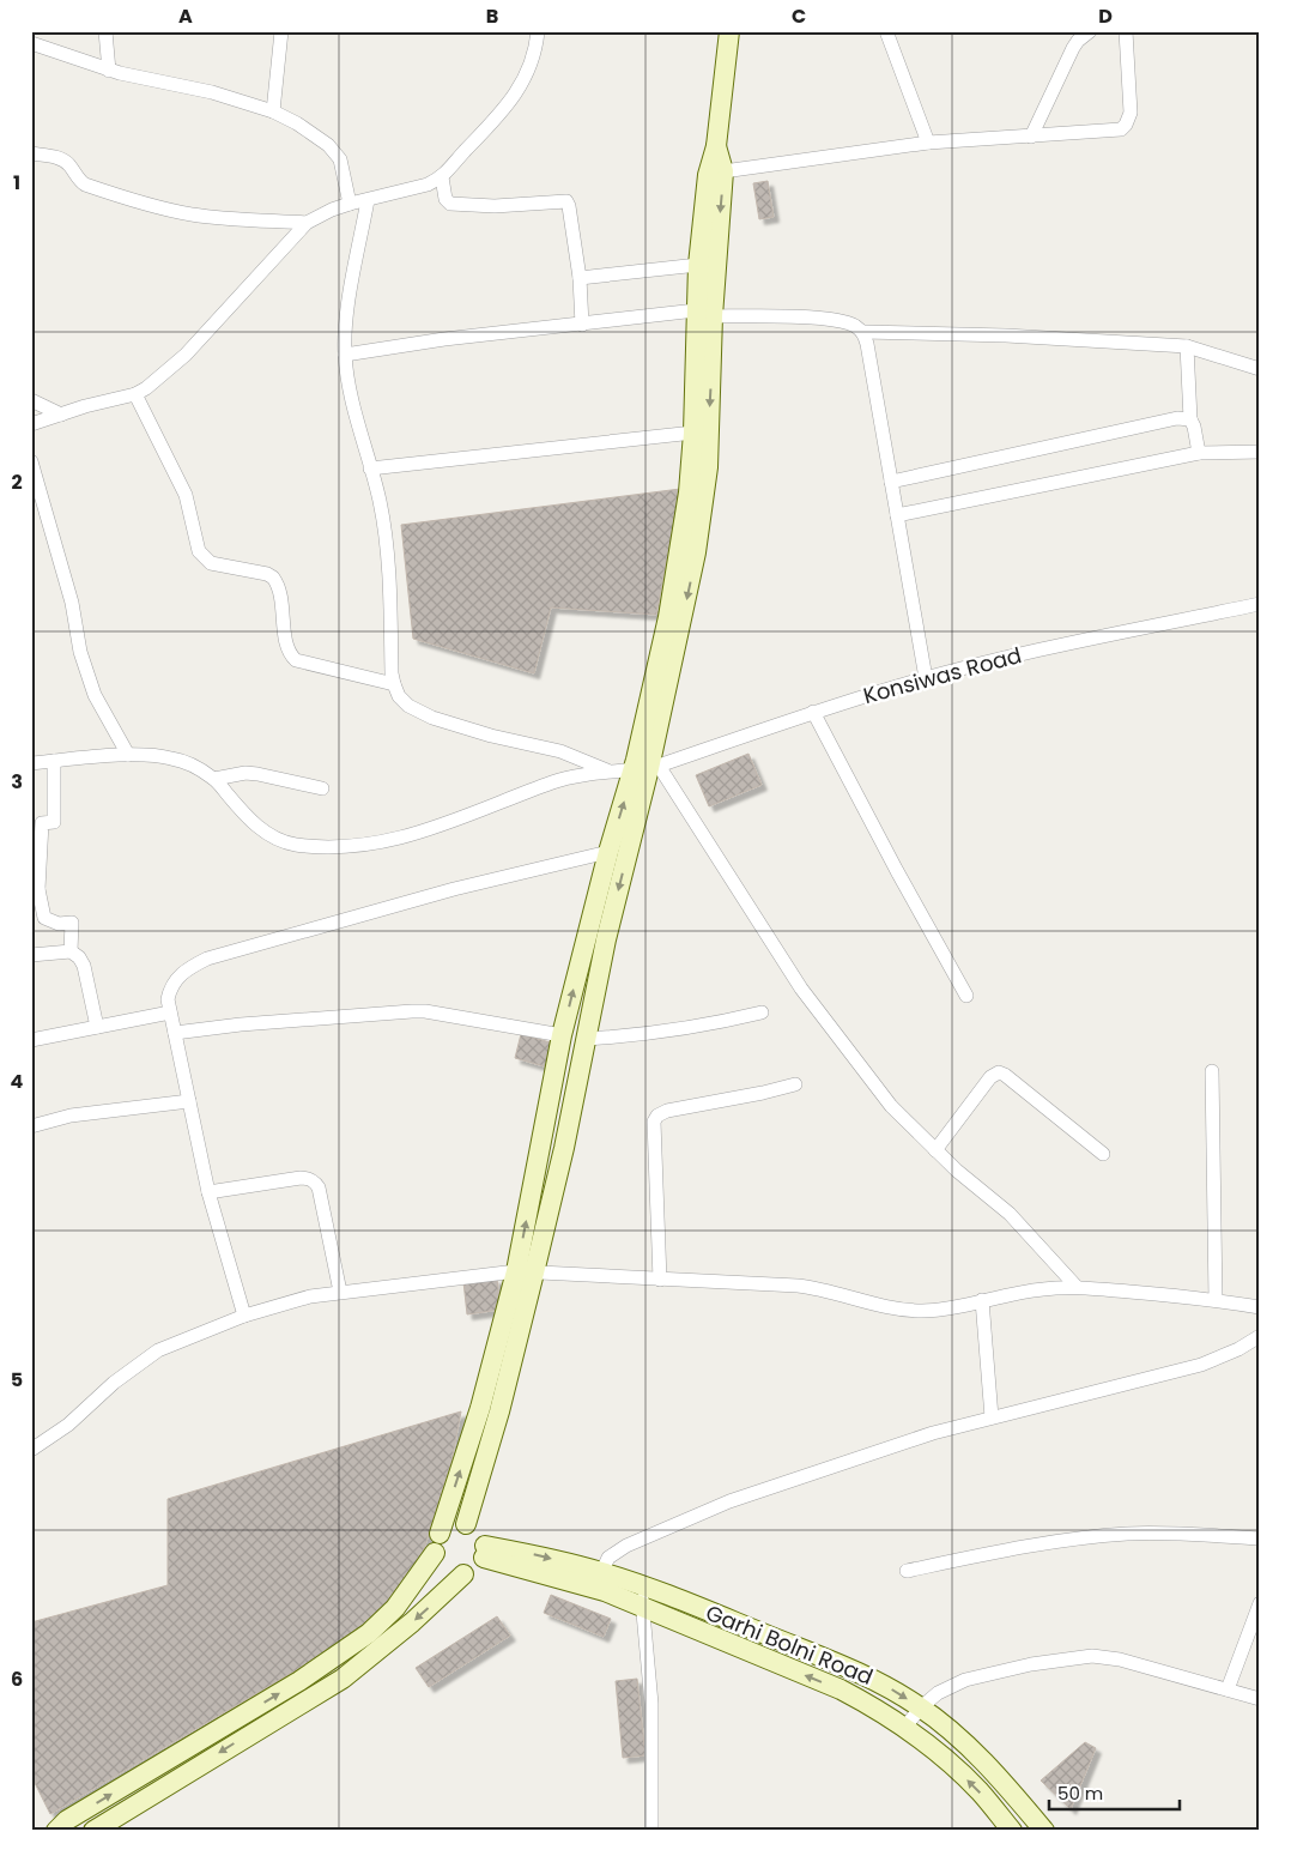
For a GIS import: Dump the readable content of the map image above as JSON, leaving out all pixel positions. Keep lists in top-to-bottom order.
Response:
{
  "streets": {
    "main road": ["Garhi Bolni Road"],
    "street": ["Konsiwas Road"]
  },
  "scale_bar": "50 m",
  "grid": {
    "columns": [
      "A",
      "B",
      "C",
      "D"
    ],
    "rows": [
      "1",
      "2",
      "3",
      "4",
      "5",
      "6"
    ]
  }
}
